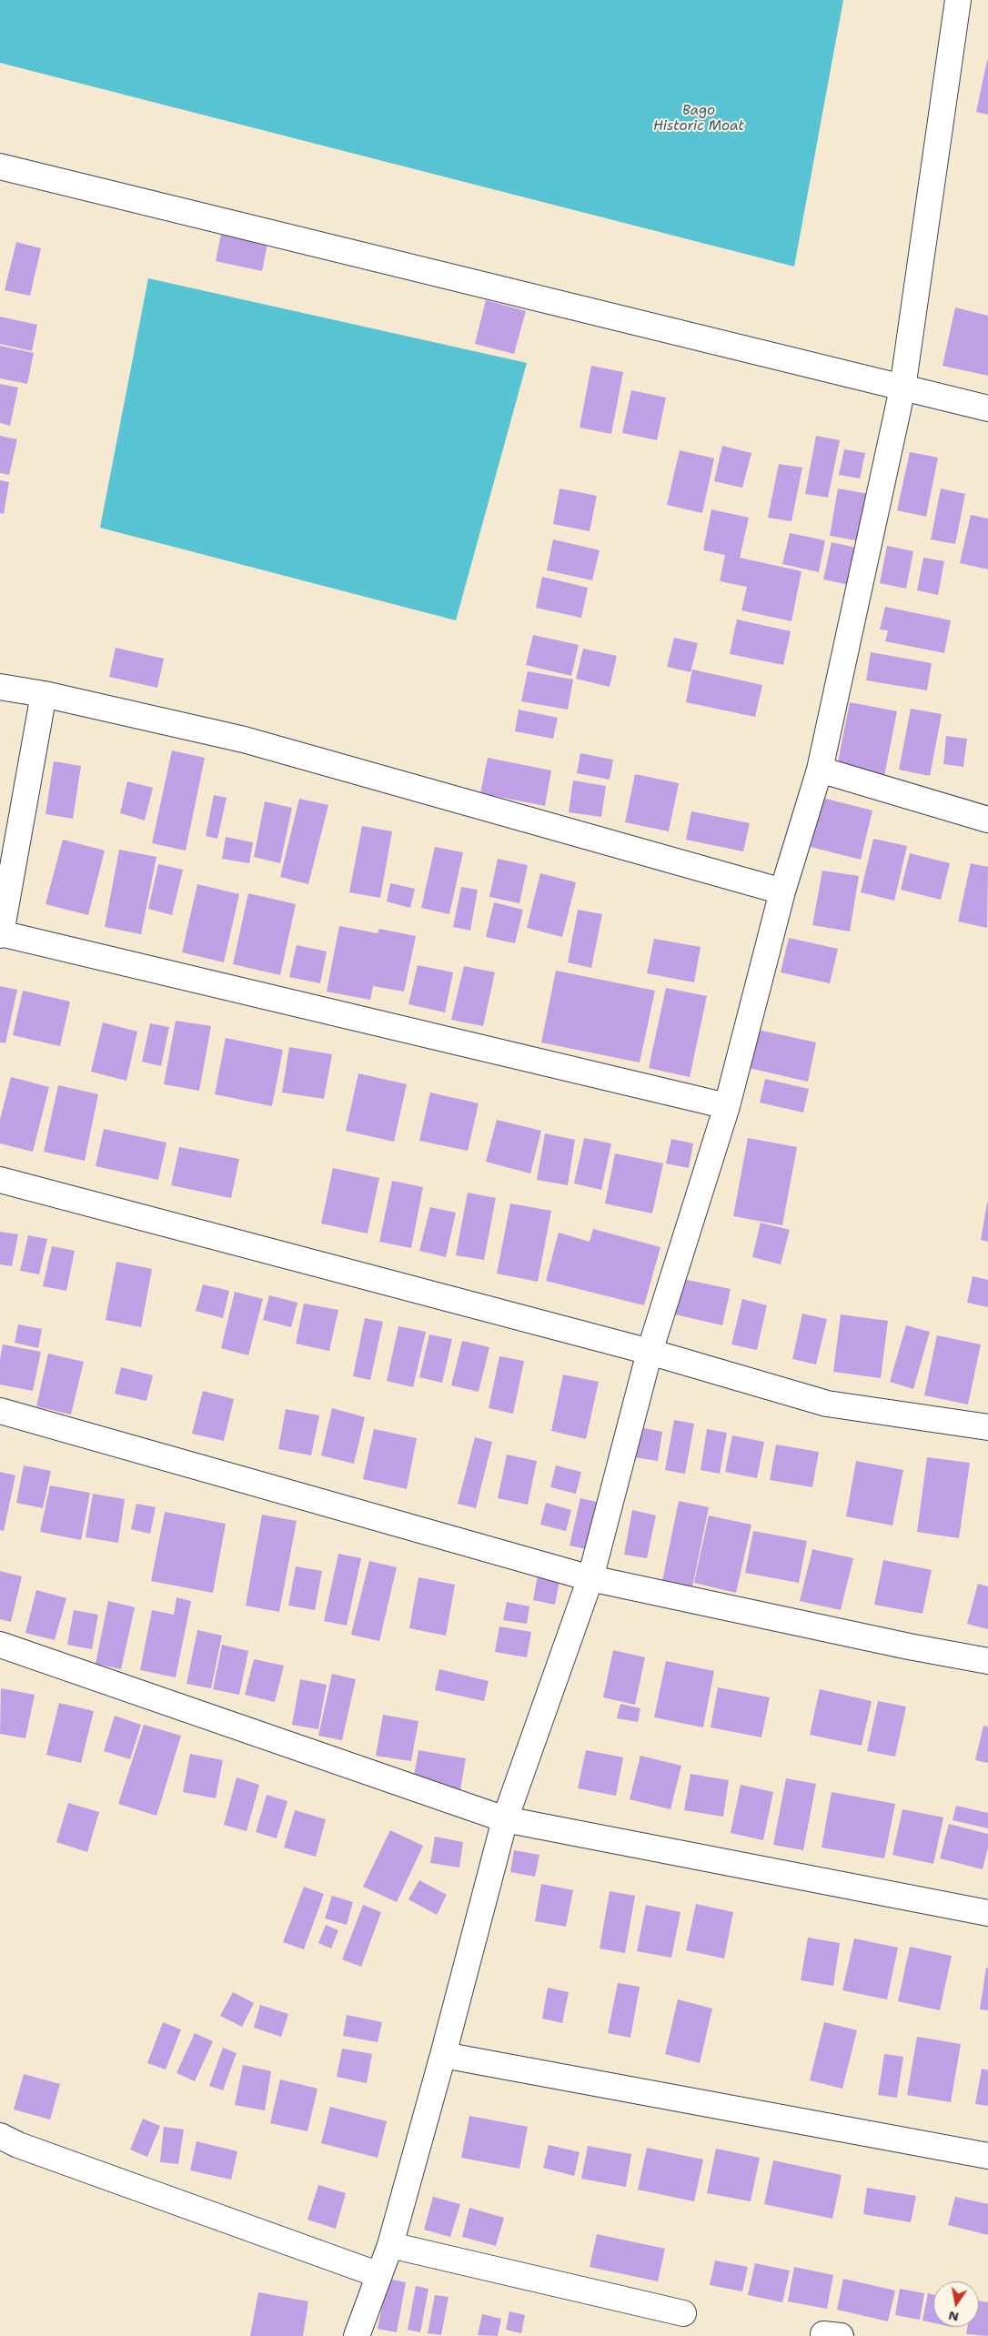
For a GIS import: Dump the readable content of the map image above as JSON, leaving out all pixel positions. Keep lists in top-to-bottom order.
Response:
{
  "water": ["Bago Historic Moat"],
  "north": "bottom"
}
